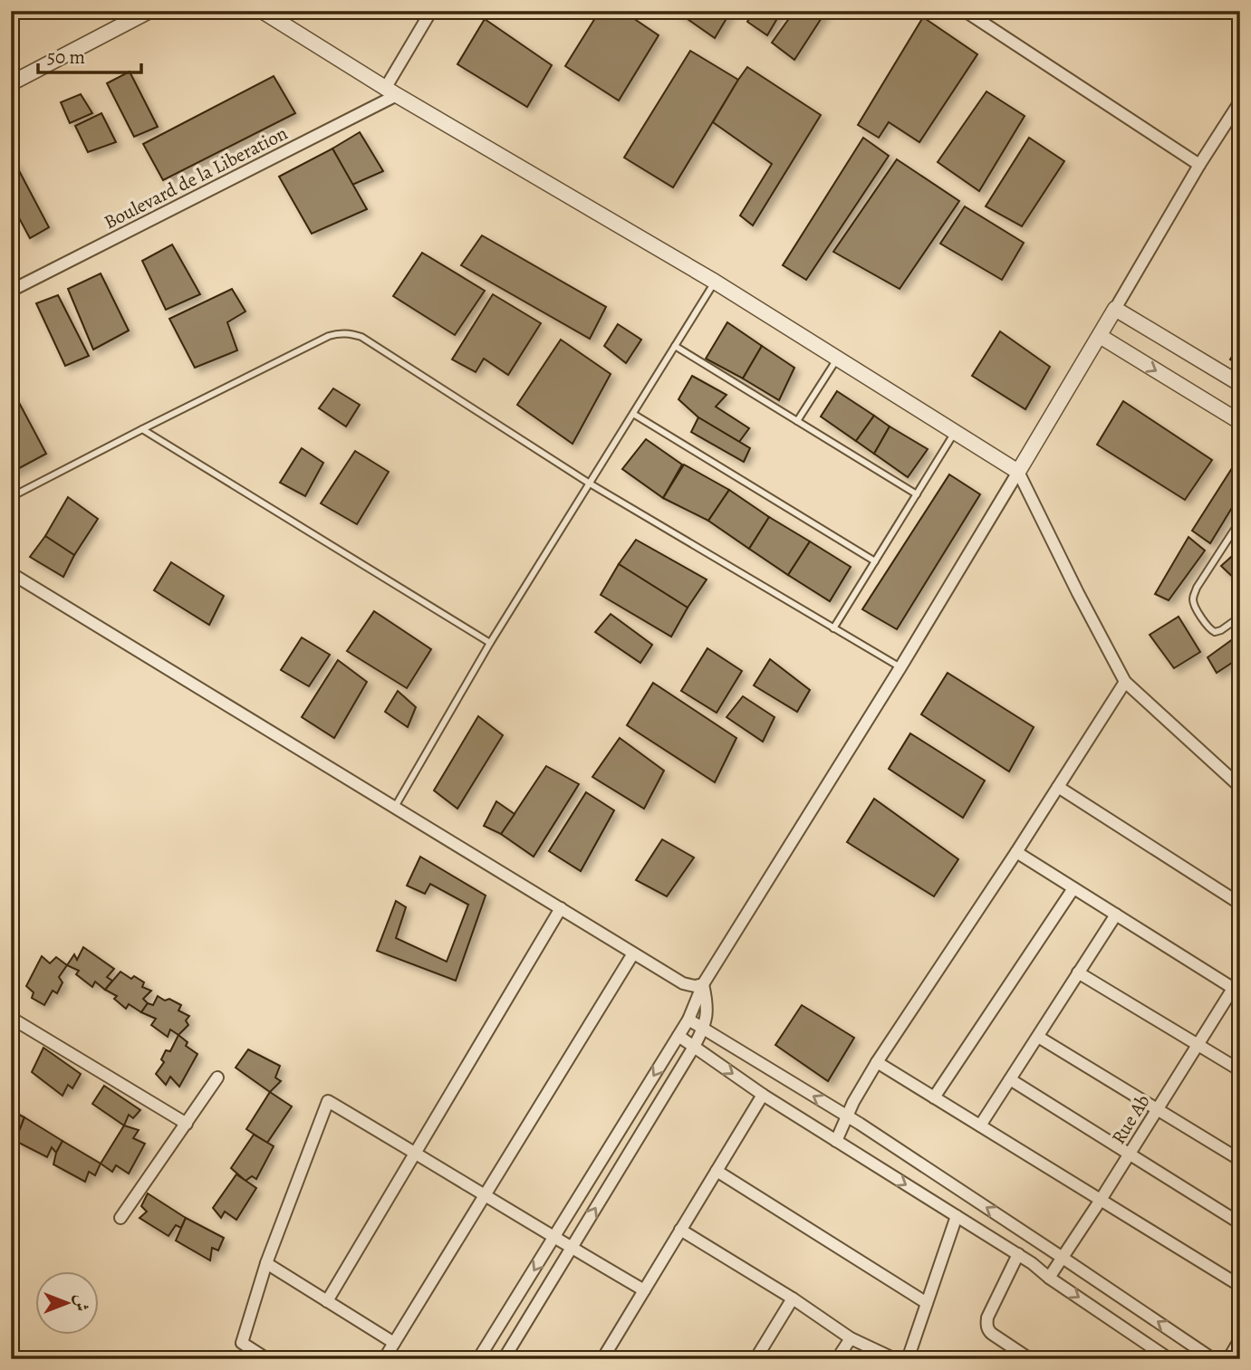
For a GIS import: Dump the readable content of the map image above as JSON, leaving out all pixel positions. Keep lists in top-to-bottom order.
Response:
{
  "streets": {
    "street": ["Boulevard de la Liberation", "Rue Ab"]
  },
  "scale_bar": "50 m",
  "north": "right"
}
